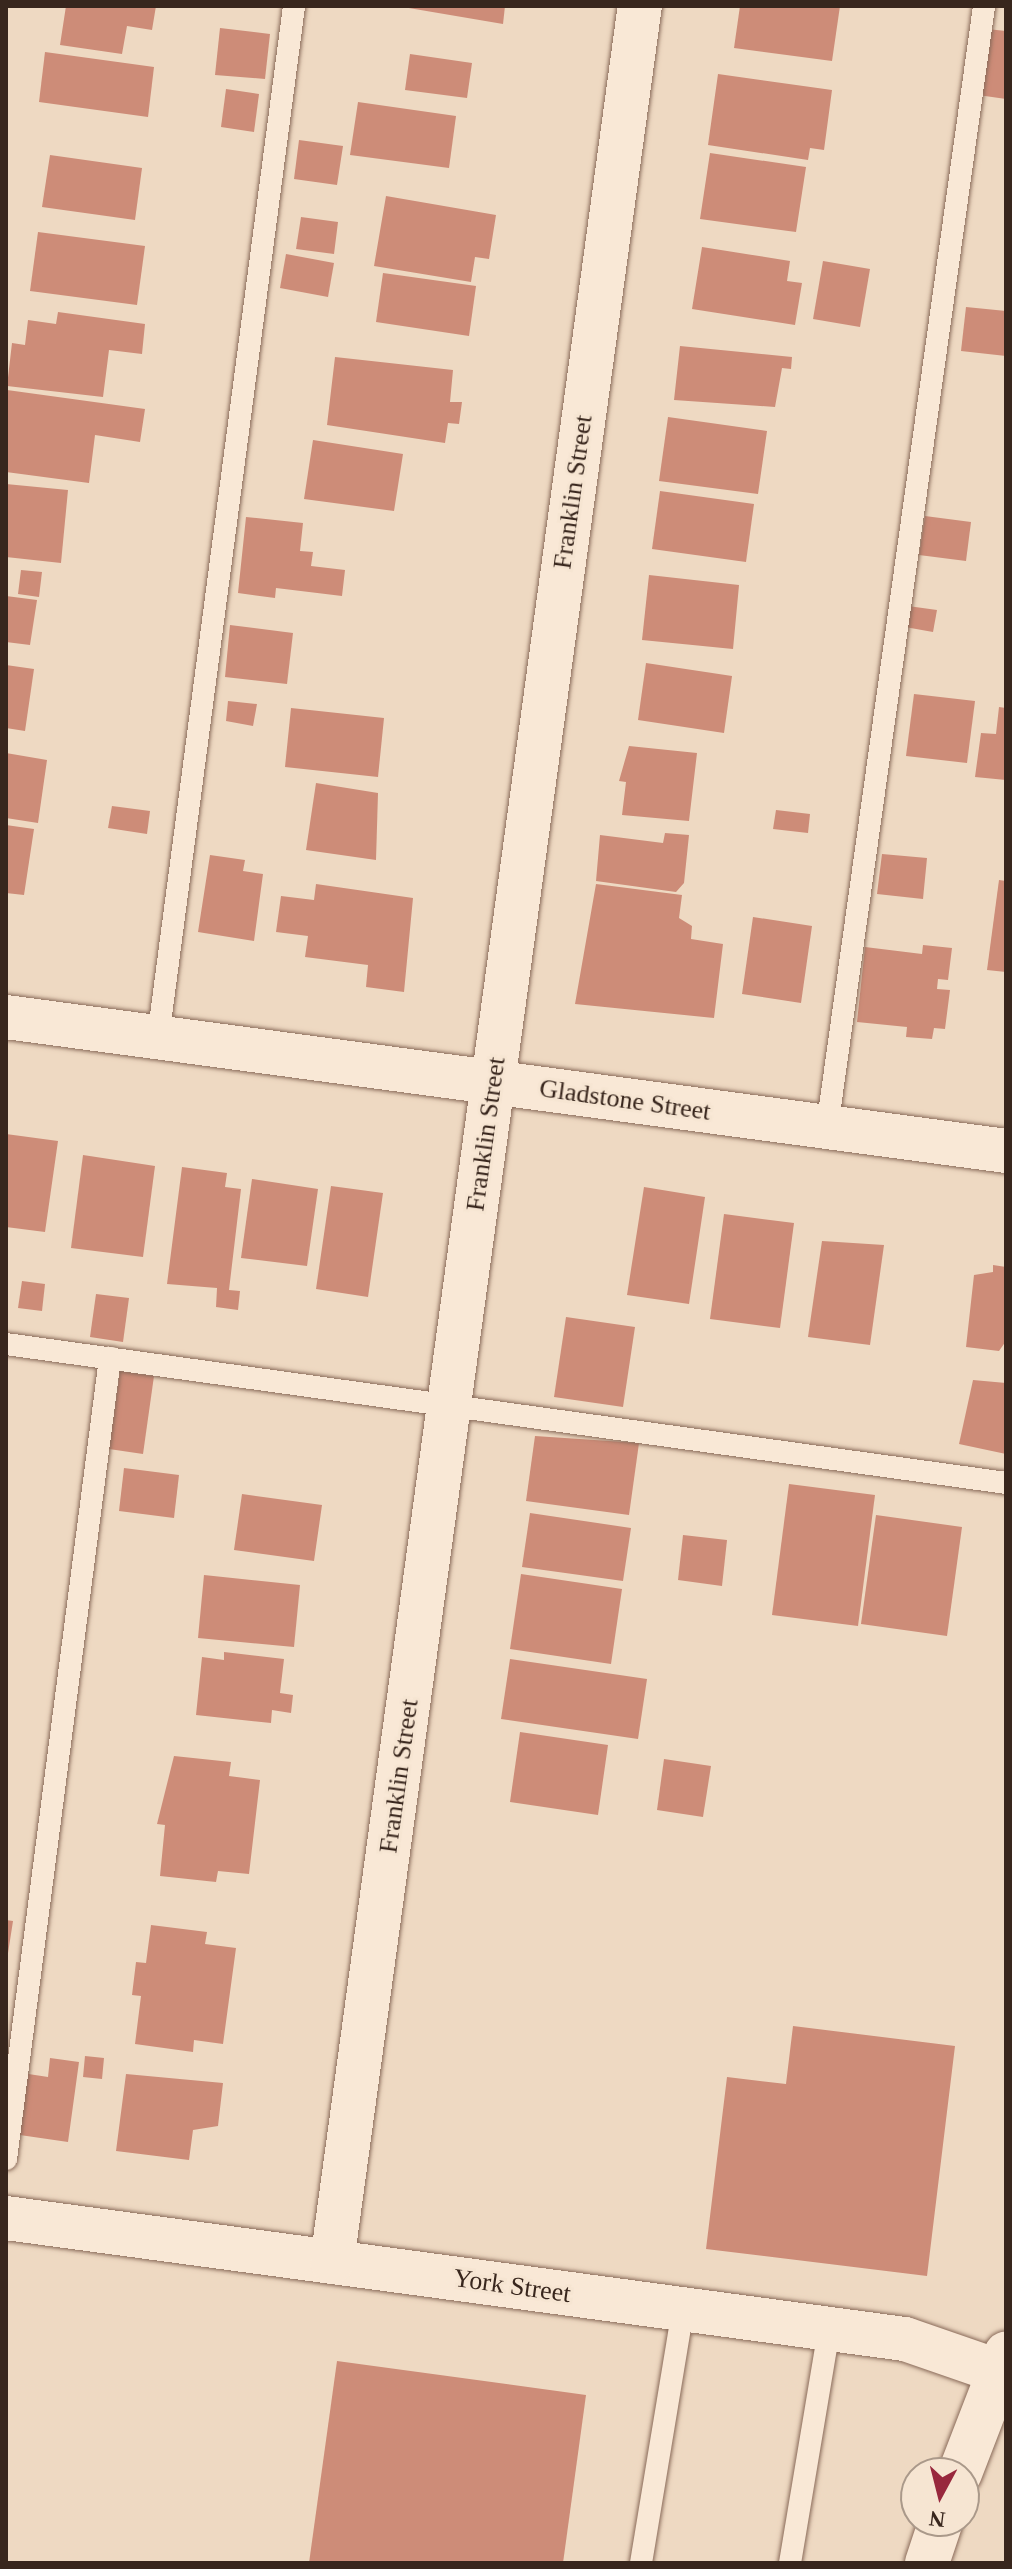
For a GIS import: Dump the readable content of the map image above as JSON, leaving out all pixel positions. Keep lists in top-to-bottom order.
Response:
{
  "streets": {
    "street": ["Franklin Street", "Gladstone Street", "York Street"]
  },
  "crossings": [
    ["Franklin Street", "Gladstone Street"],
    ["Franklin Street", "York Street"]
  ],
  "north": "bottom"
}
